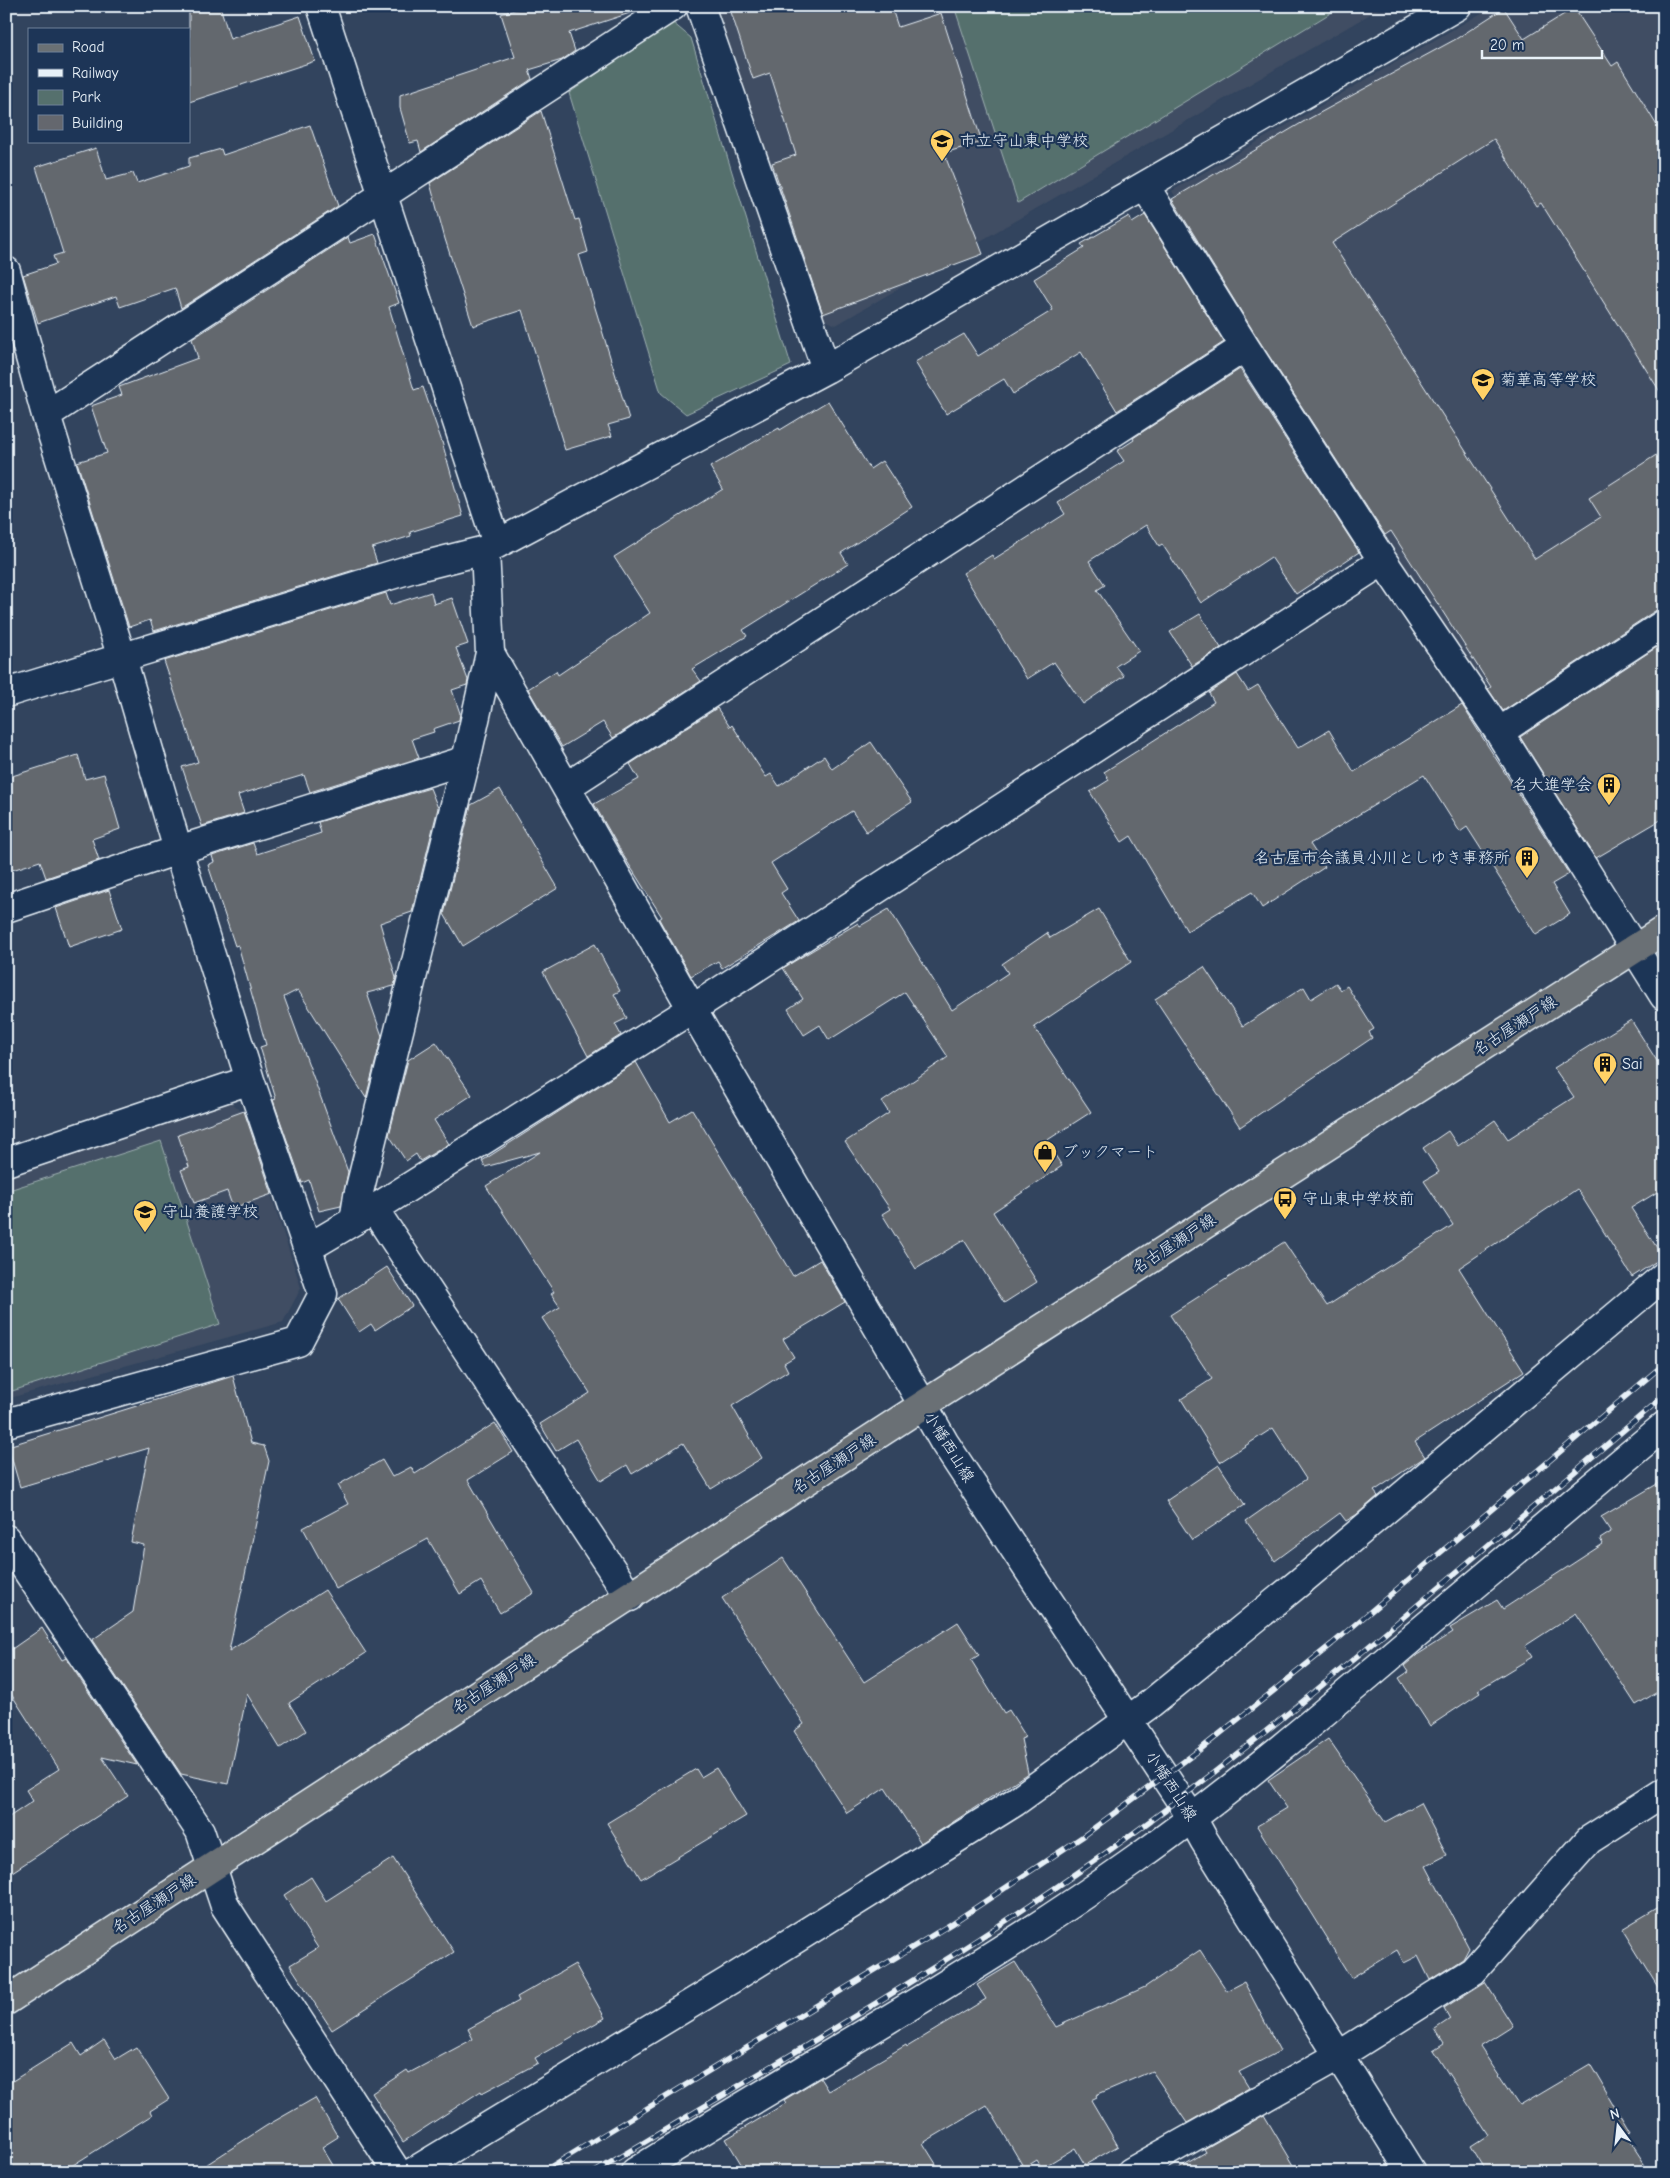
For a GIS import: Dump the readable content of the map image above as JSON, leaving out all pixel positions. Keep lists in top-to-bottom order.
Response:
{
  "streets": {
    "main road": ["名古屋瀬戸線"],
    "street": ["小幡西山線"]
  },
  "crossings": [
    ["名古屋瀬戸線", "小幡西山線"]
  ],
  "places": {
    "school or university": ["市立守山東中学校", "菊華高等学校", "守山養護学校"],
    "building": ["名大進学会", "名古屋市会議員小川としゆき事務所", "Sai"],
    "shop": ["ブックマート"],
    "bus stop": ["守山東中学校前"]
  },
  "legend": [
    "Road",
    "Railway",
    "Park",
    "Building"
  ],
  "scale_bar": "20 m",
  "north": "top"
}
